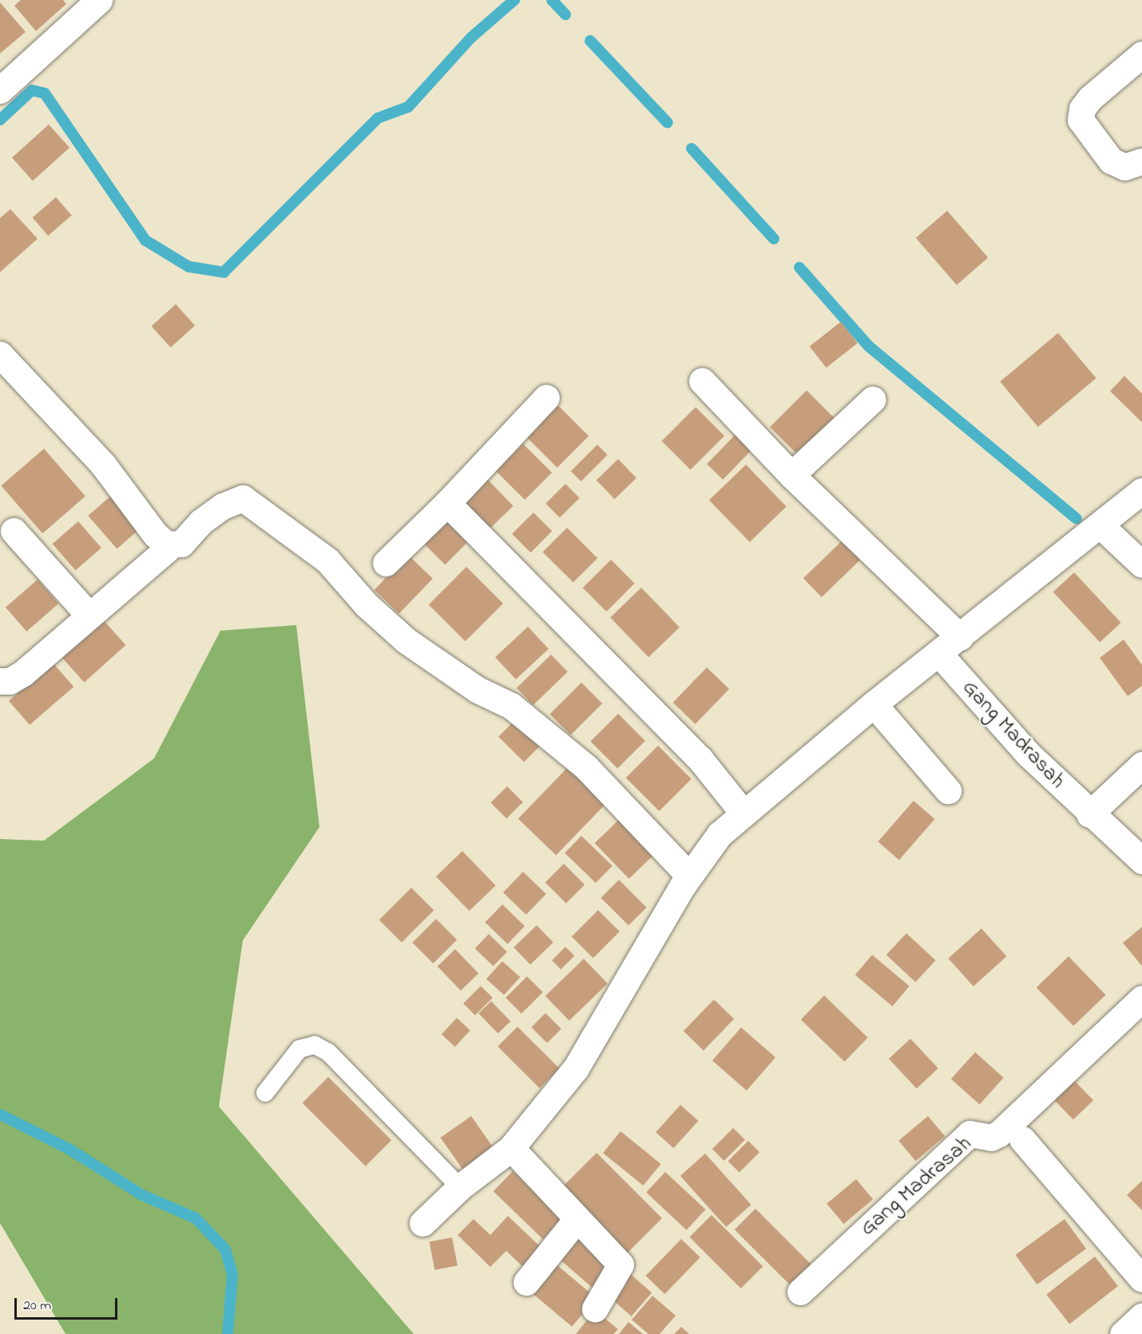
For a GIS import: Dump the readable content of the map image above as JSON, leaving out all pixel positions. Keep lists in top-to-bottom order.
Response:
{
  "streets": {
    "street": ["Gang Madrasah"]
  },
  "scale_bar": "20 m"
}
